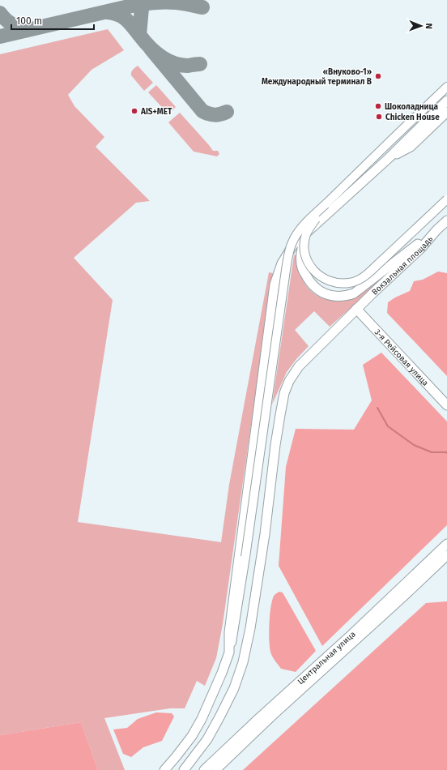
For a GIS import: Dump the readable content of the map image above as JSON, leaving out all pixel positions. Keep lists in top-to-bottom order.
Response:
{
  "streets": {
    "main road": ["Вокзальная площадь", "3-я Рейсовая улица", "Центральная улица"]
  },
  "crossings": [
    ["Вокзальная площадь", "3-я Рейсовая улица"]
  ],
  "places": [
    "«Внуково-1» Международный терминал B",
    "Шоколадница",
    "AIS+MET",
    "Chicken House"
  ],
  "scale_bar": "100 m",
  "north": "right"
}
